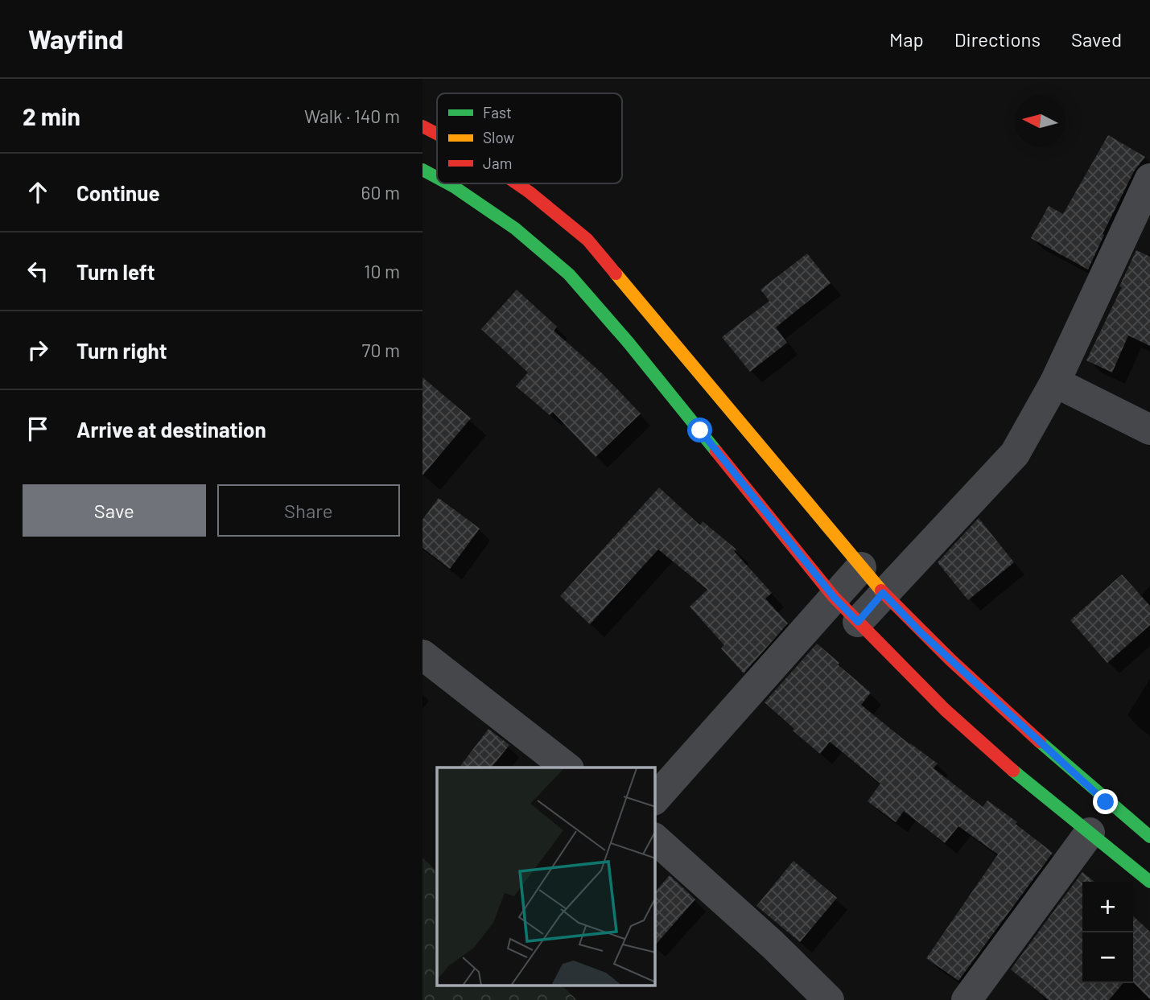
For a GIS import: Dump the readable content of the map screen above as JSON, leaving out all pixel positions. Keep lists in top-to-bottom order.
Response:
{
  "legend": ["Fast", "Slow", "Jam"],
  "north": "left",
  "page": {
    "header": "Wayfind",
    "nav": ["Map", "Directions", "Saved"],
    "heading": ["2 min", "Walk · 140 m"],
    "list": [
      ["Continue", "60 m"],
      ["Turn left", "10 m"],
      ["Turn right", "70 m"],
      "Arrive at destination"
    ],
    "buttons": ["Save", "Share"],
    "map_buttons": ["+", "−"]
  }
}
